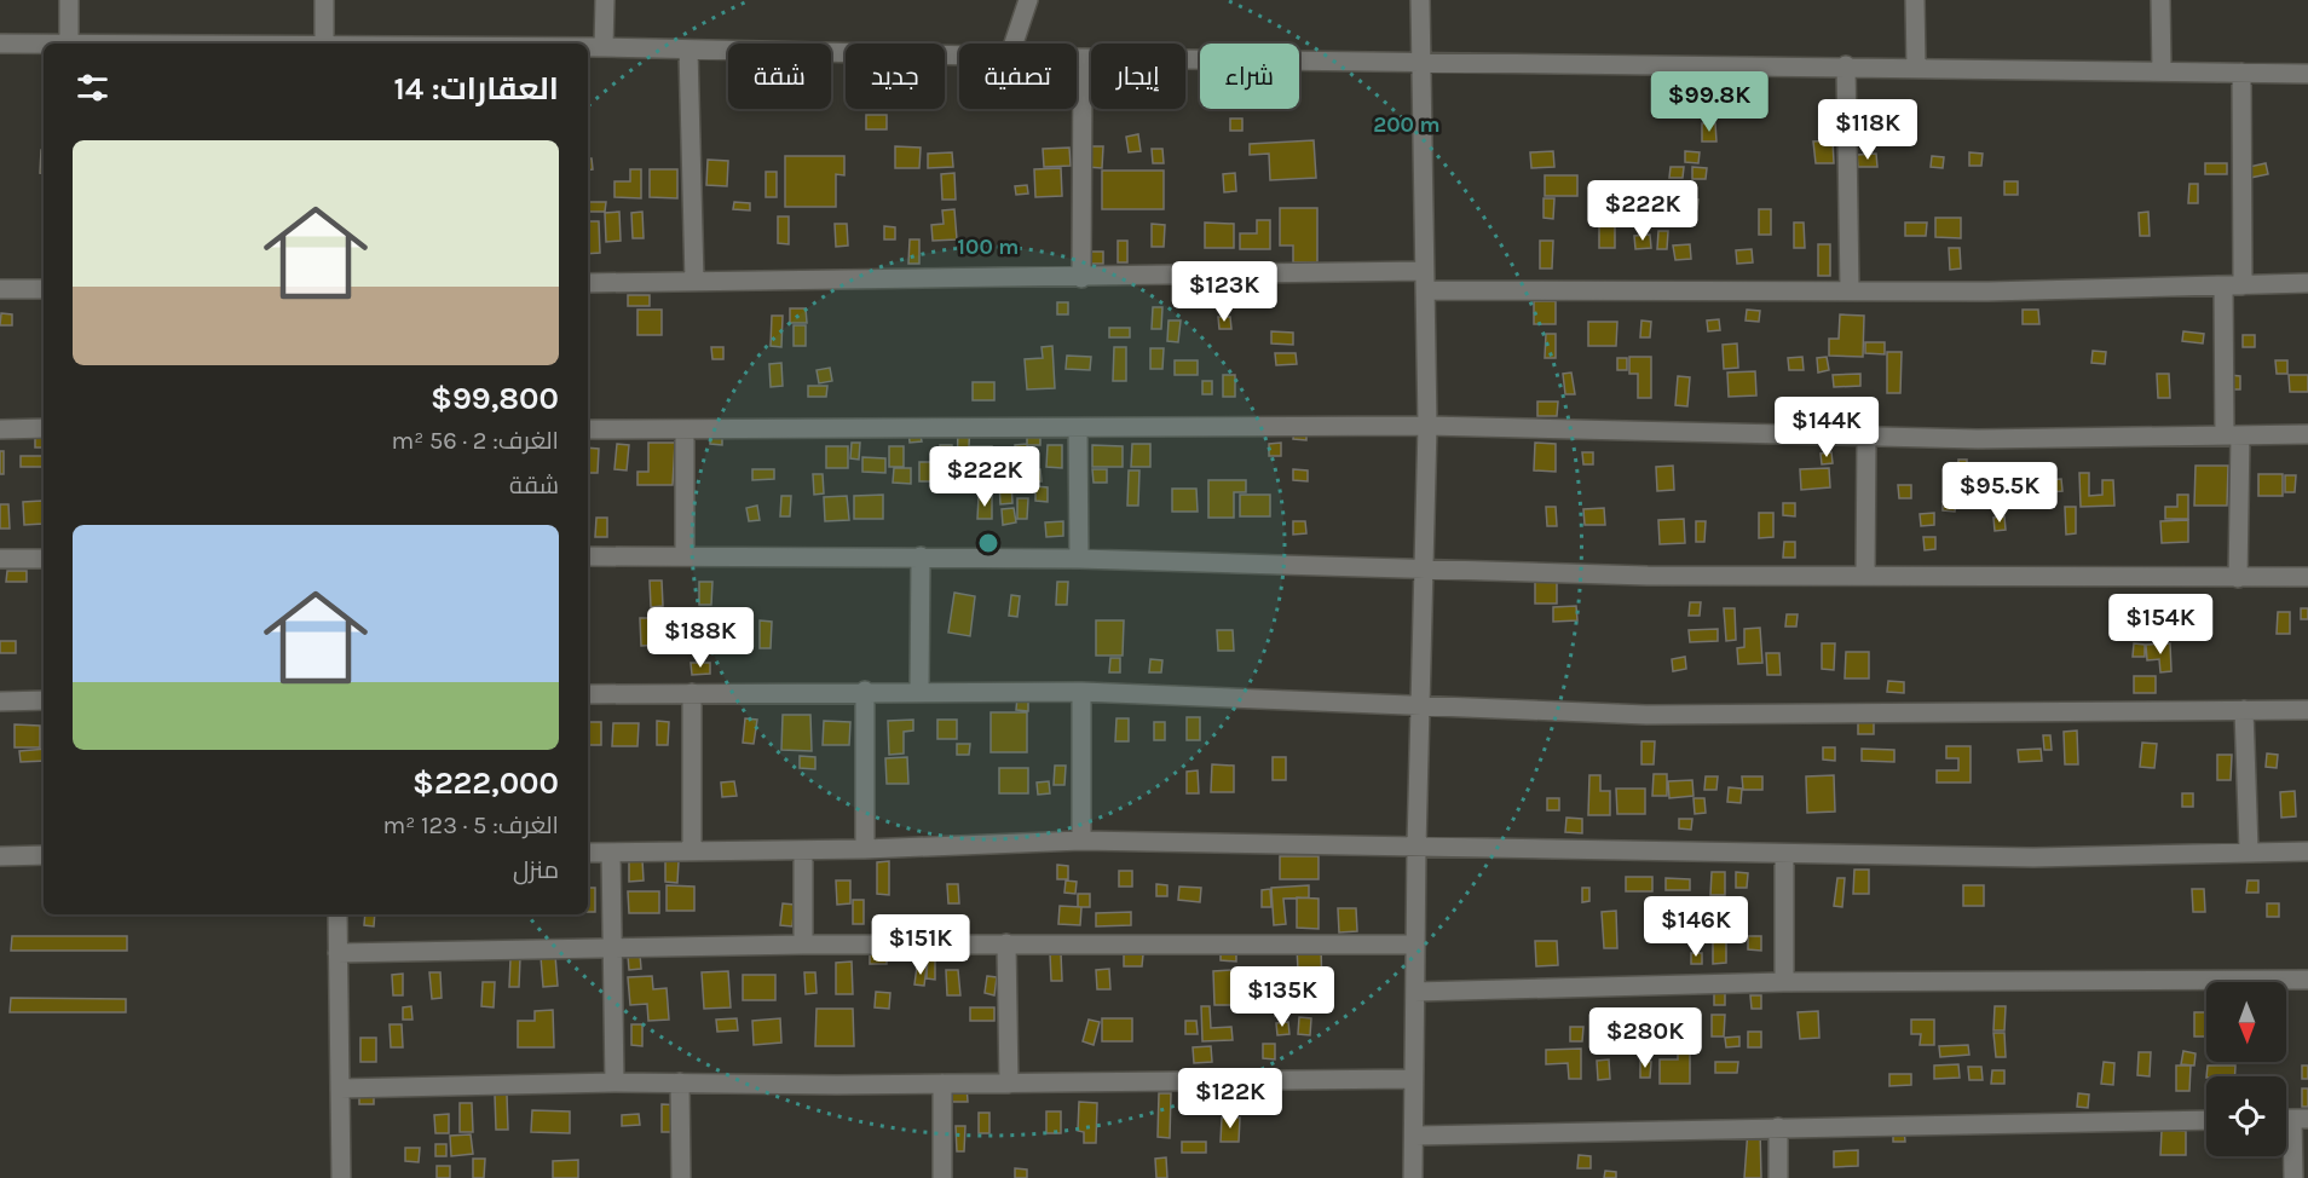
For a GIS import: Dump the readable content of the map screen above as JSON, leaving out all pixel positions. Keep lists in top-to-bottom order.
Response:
{
  "north": "bottom",
  "page": {
    "chip": [
      "شراء",
      "إيجار",
      "تصفية",
      "جديد",
      "شقة"
    ],
    "heading": "العقارات: 14",
    "price": [
      "$99.8K",
      "$118K",
      "$222K",
      "$123K",
      "$144K",
      "$222K",
      "$95.5K",
      "$154K",
      "$188K",
      "$146K",
      "$151K",
      "$135K",
      "$280K",
      "$122K"
    ],
    "list": [
      {
        "name": "$99,800",
        "note": "الغرف: 2 · 56 m² · شقة"
      },
      {
        "name": "$222,000",
        "note": "الغرف: 5 · 123 m² · منزل"
      }
    ]
  },
  "rings": ["200 m", "100 m"]
}
